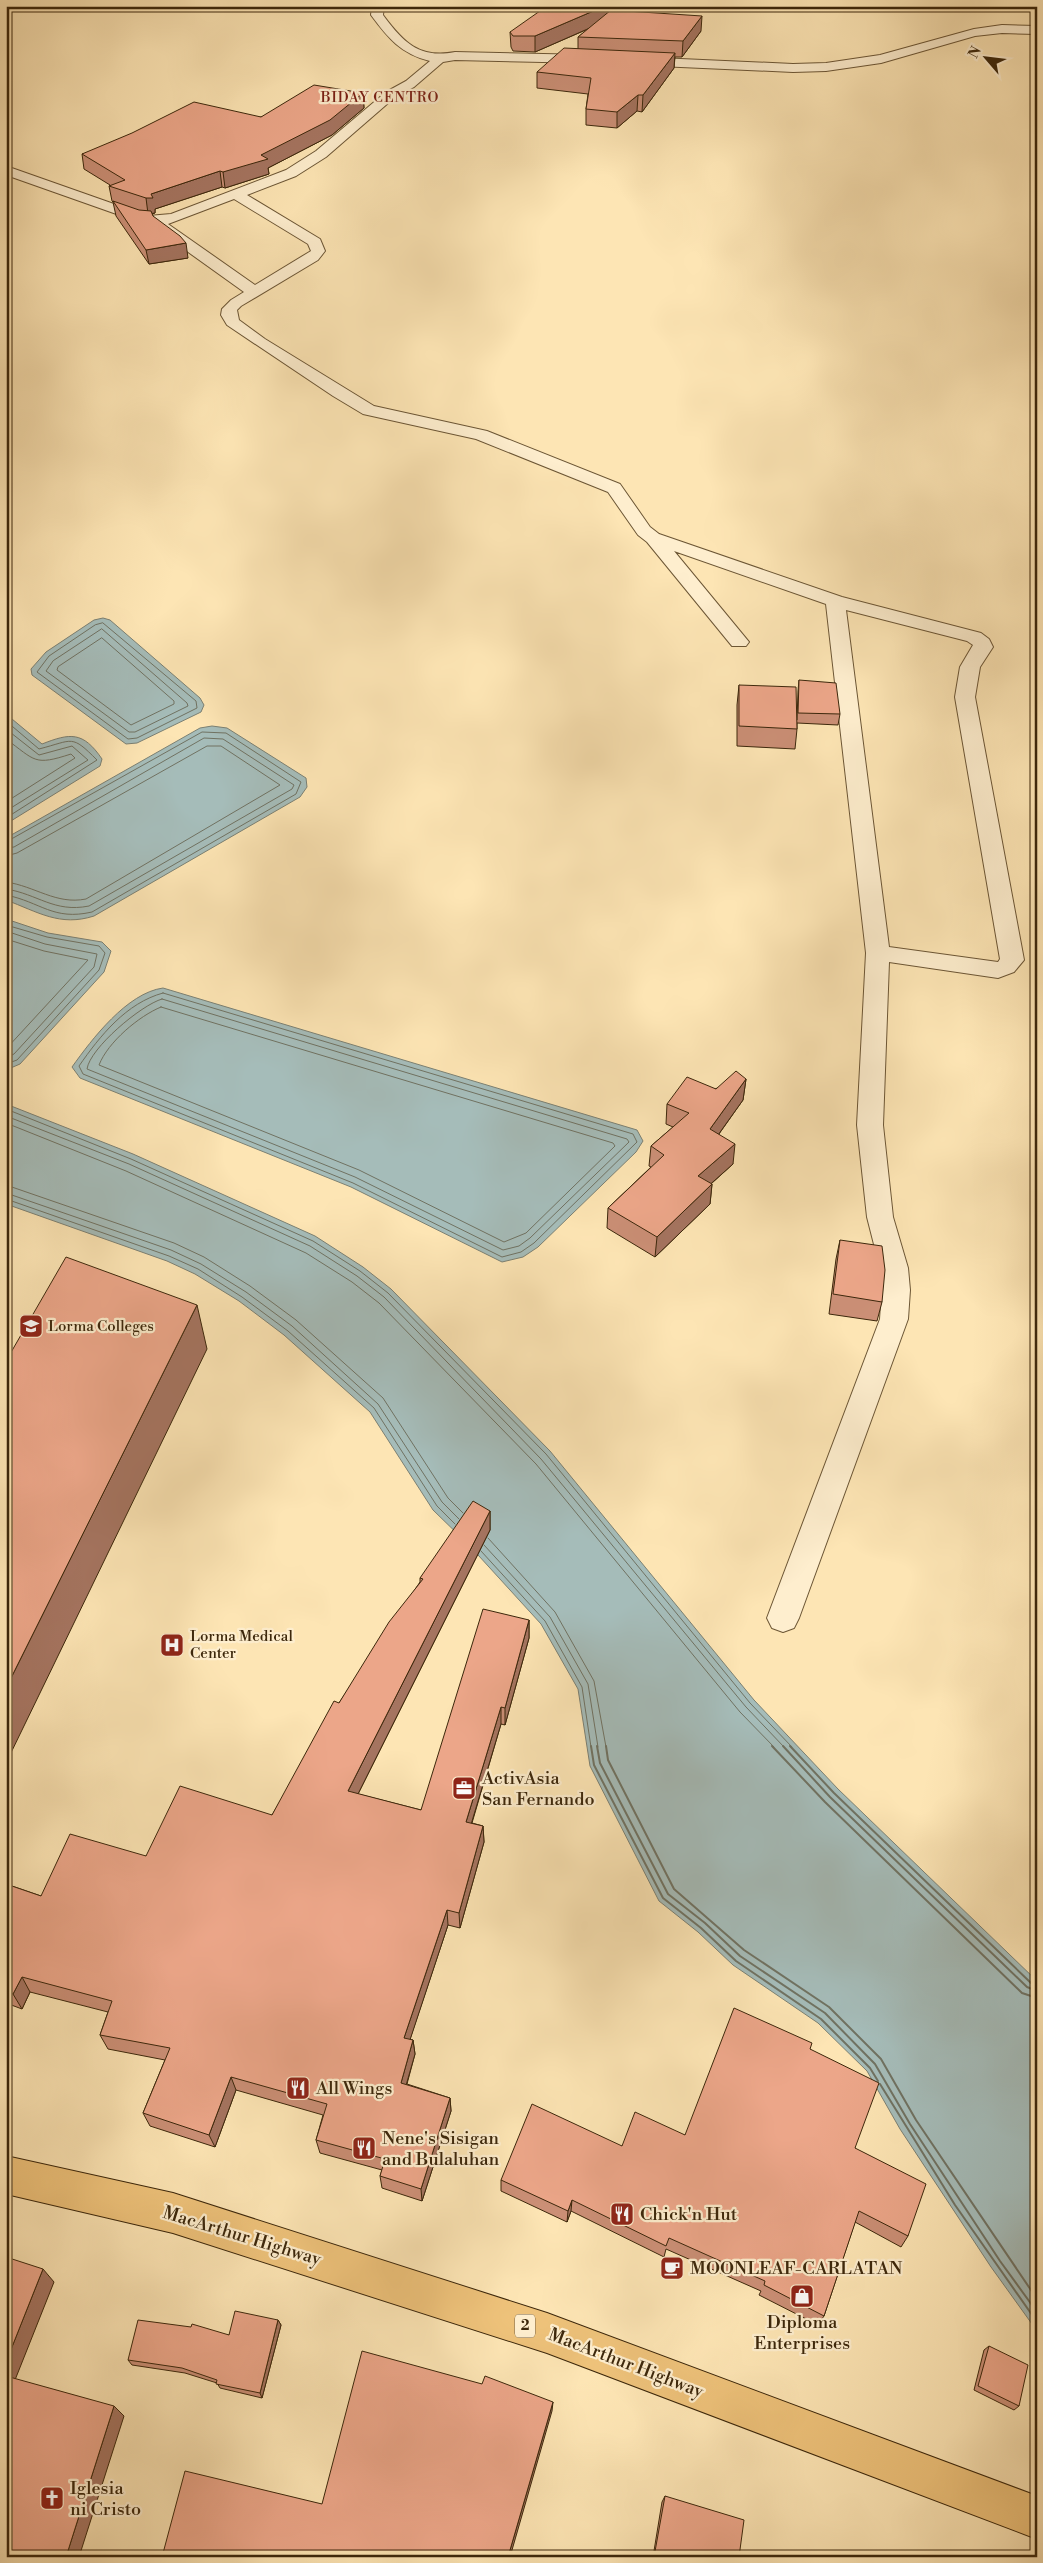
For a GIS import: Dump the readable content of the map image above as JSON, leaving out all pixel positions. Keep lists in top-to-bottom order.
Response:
{
  "streets": {
    "main road": ["MacArthur Highway", "2"]
  },
  "districts": ["BIDAY CENTRO"],
  "places": {
    "school or university": ["Lorma Colleges"],
    "hospital": ["Lorma Medical Center"],
    "office": ["ActivAsia San Fernando"],
    "restaurant": ["All Wings", "Nene's Sisigan and Bulaluhan", "Chick'n Hut"],
    "cafe": ["MOONLEAF-CARLATAN"],
    "shop": ["Diploma Enterprises"],
    "church": ["Iglesia ni Cristo"]
  },
  "north": "top left"
}
